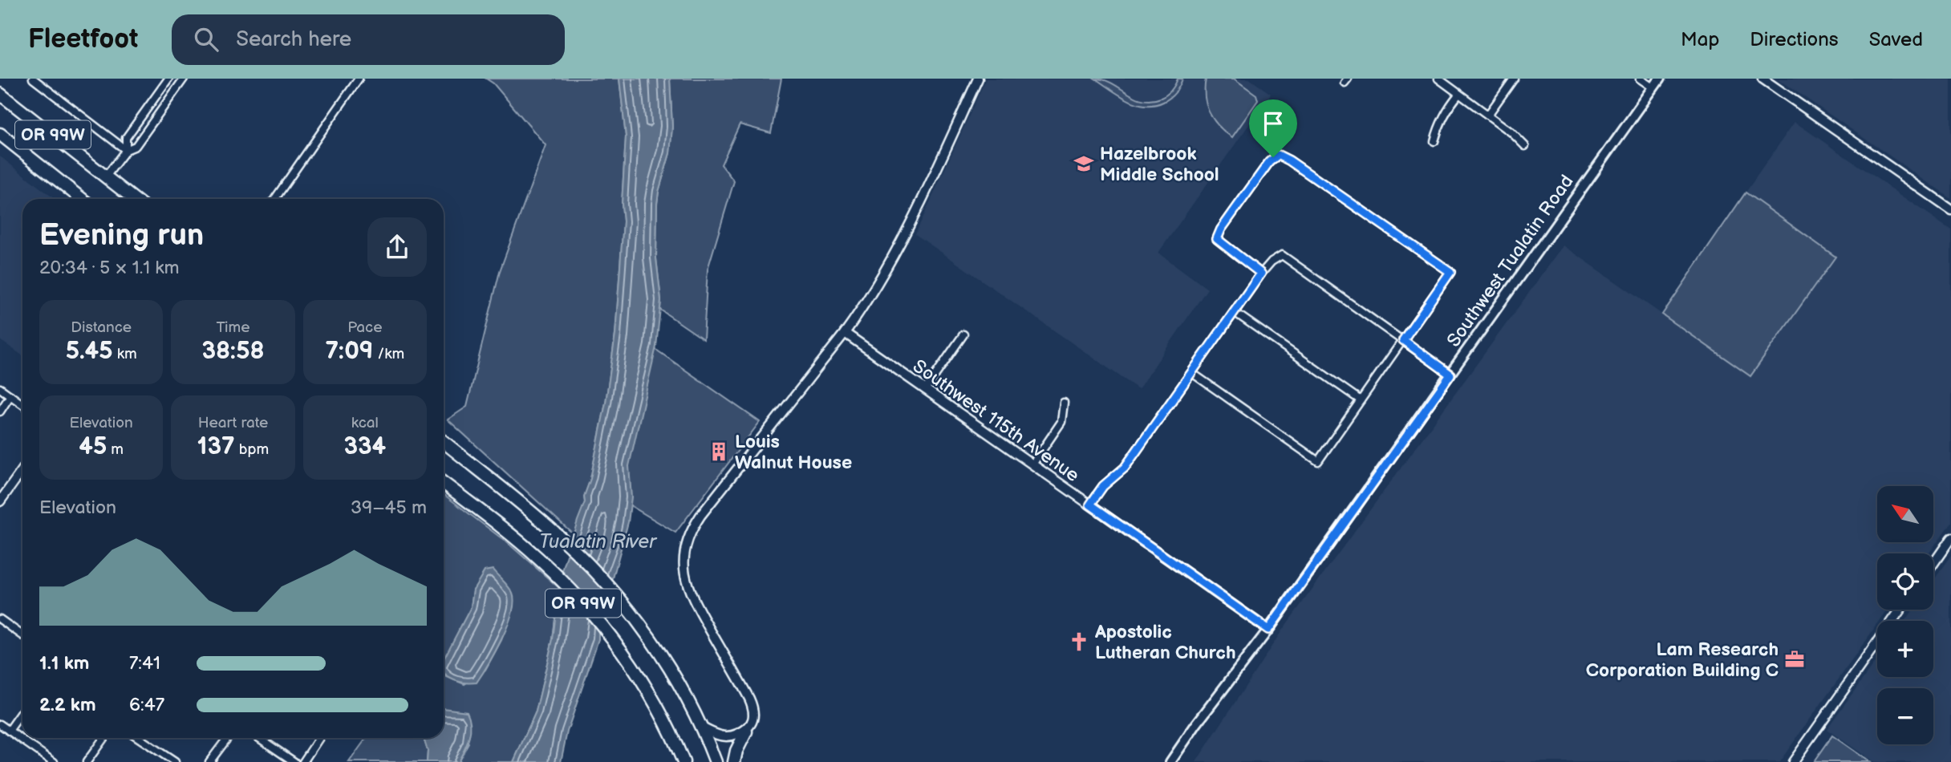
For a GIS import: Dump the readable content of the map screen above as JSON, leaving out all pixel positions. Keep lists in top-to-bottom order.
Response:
{
  "streets": {
    "highway": ["OR 99W"],
    "main road": ["Southwest Tualatin Road"],
    "street": ["Southwest 115th Avenue"]
  },
  "crossings": [
    ["Southwest Tualatin Road", "Southwest 115th Avenue"]
  ],
  "water": ["Tualatin River"],
  "places": {
    "school or university": ["Hazelbrook Middle School"],
    "building": ["Louis Walnut House"],
    "church": ["Apostolic Lutheran Church"],
    "office": ["Lam Research Corporation Building C"]
  },
  "north": "top left",
  "page": {
    "header": "Fleetfoot",
    "search": "Search here",
    "nav": ["Map", "Directions", "Saved"],
    "heading": ["Evening run", "20:34 · 5 × 1.1 km"],
    "stats": [
      ["Distance", "5.45 km"],
      ["Time", "38:58"],
      ["Pace", "7:09 /km"],
      ["Elevation", "45 m"],
      ["Heart rate", "137 bpm"],
      ["kcal", "334"]
    ],
    "chart": ["Elevation", "39–45 m"],
    "map_buttons": ["+", "−"],
    "list": [
      {
        "name": "1.1 km",
        "note": "7:41"
      },
      {
        "name": "2.2 km",
        "note": "6:47"
      }
    ]
  }
}
